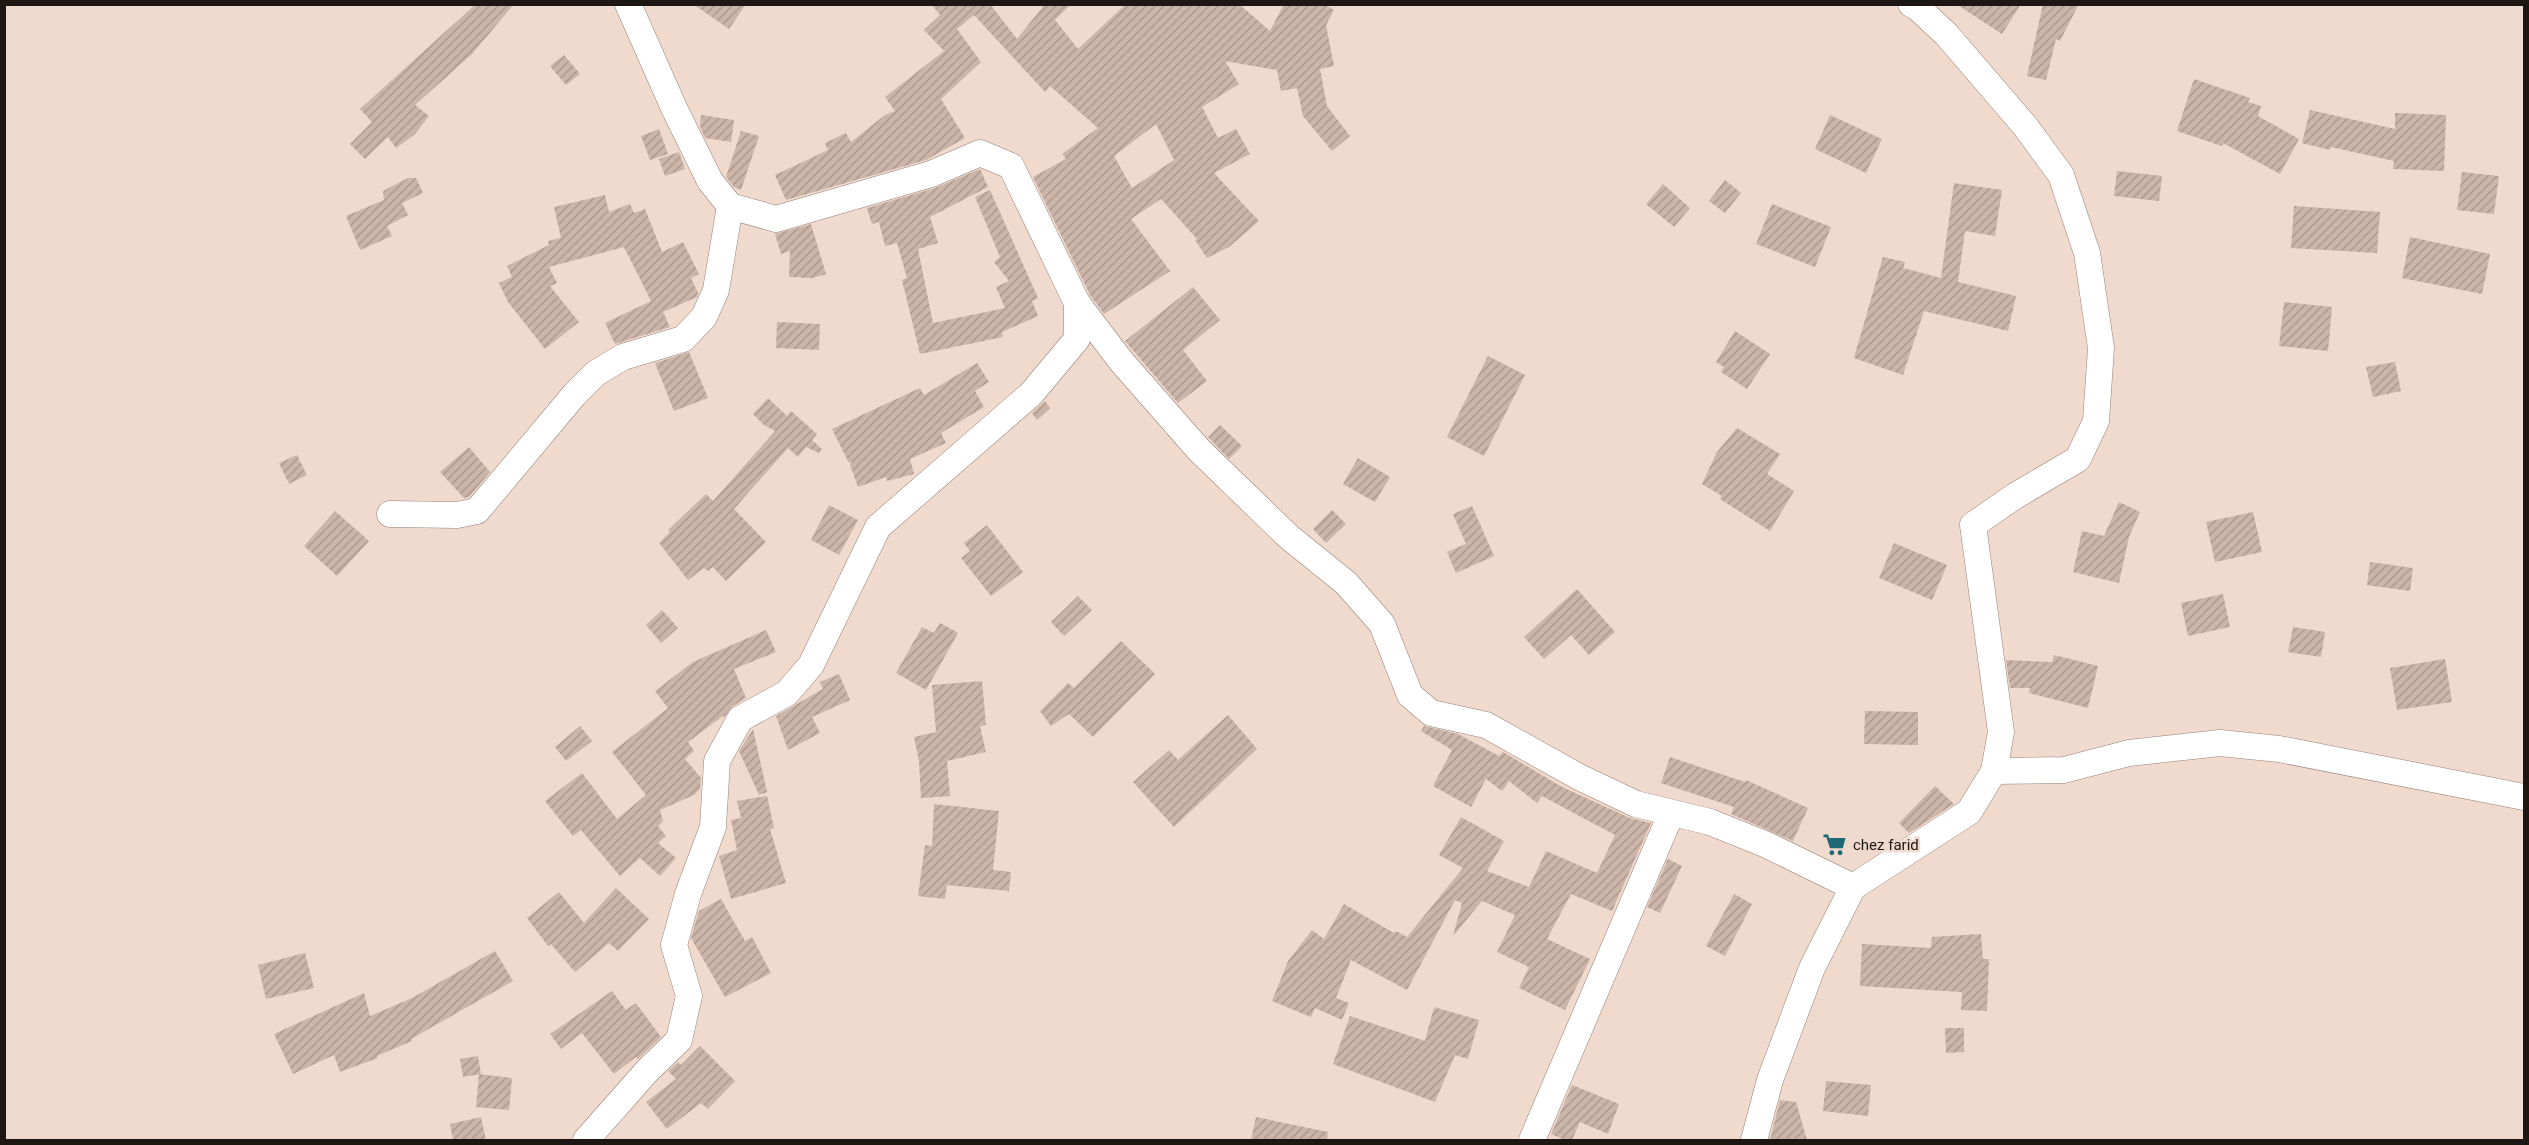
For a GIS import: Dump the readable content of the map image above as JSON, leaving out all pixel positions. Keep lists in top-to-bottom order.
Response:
{
  "places": {
    "supermarket": ["chez farid"]
  }
}
